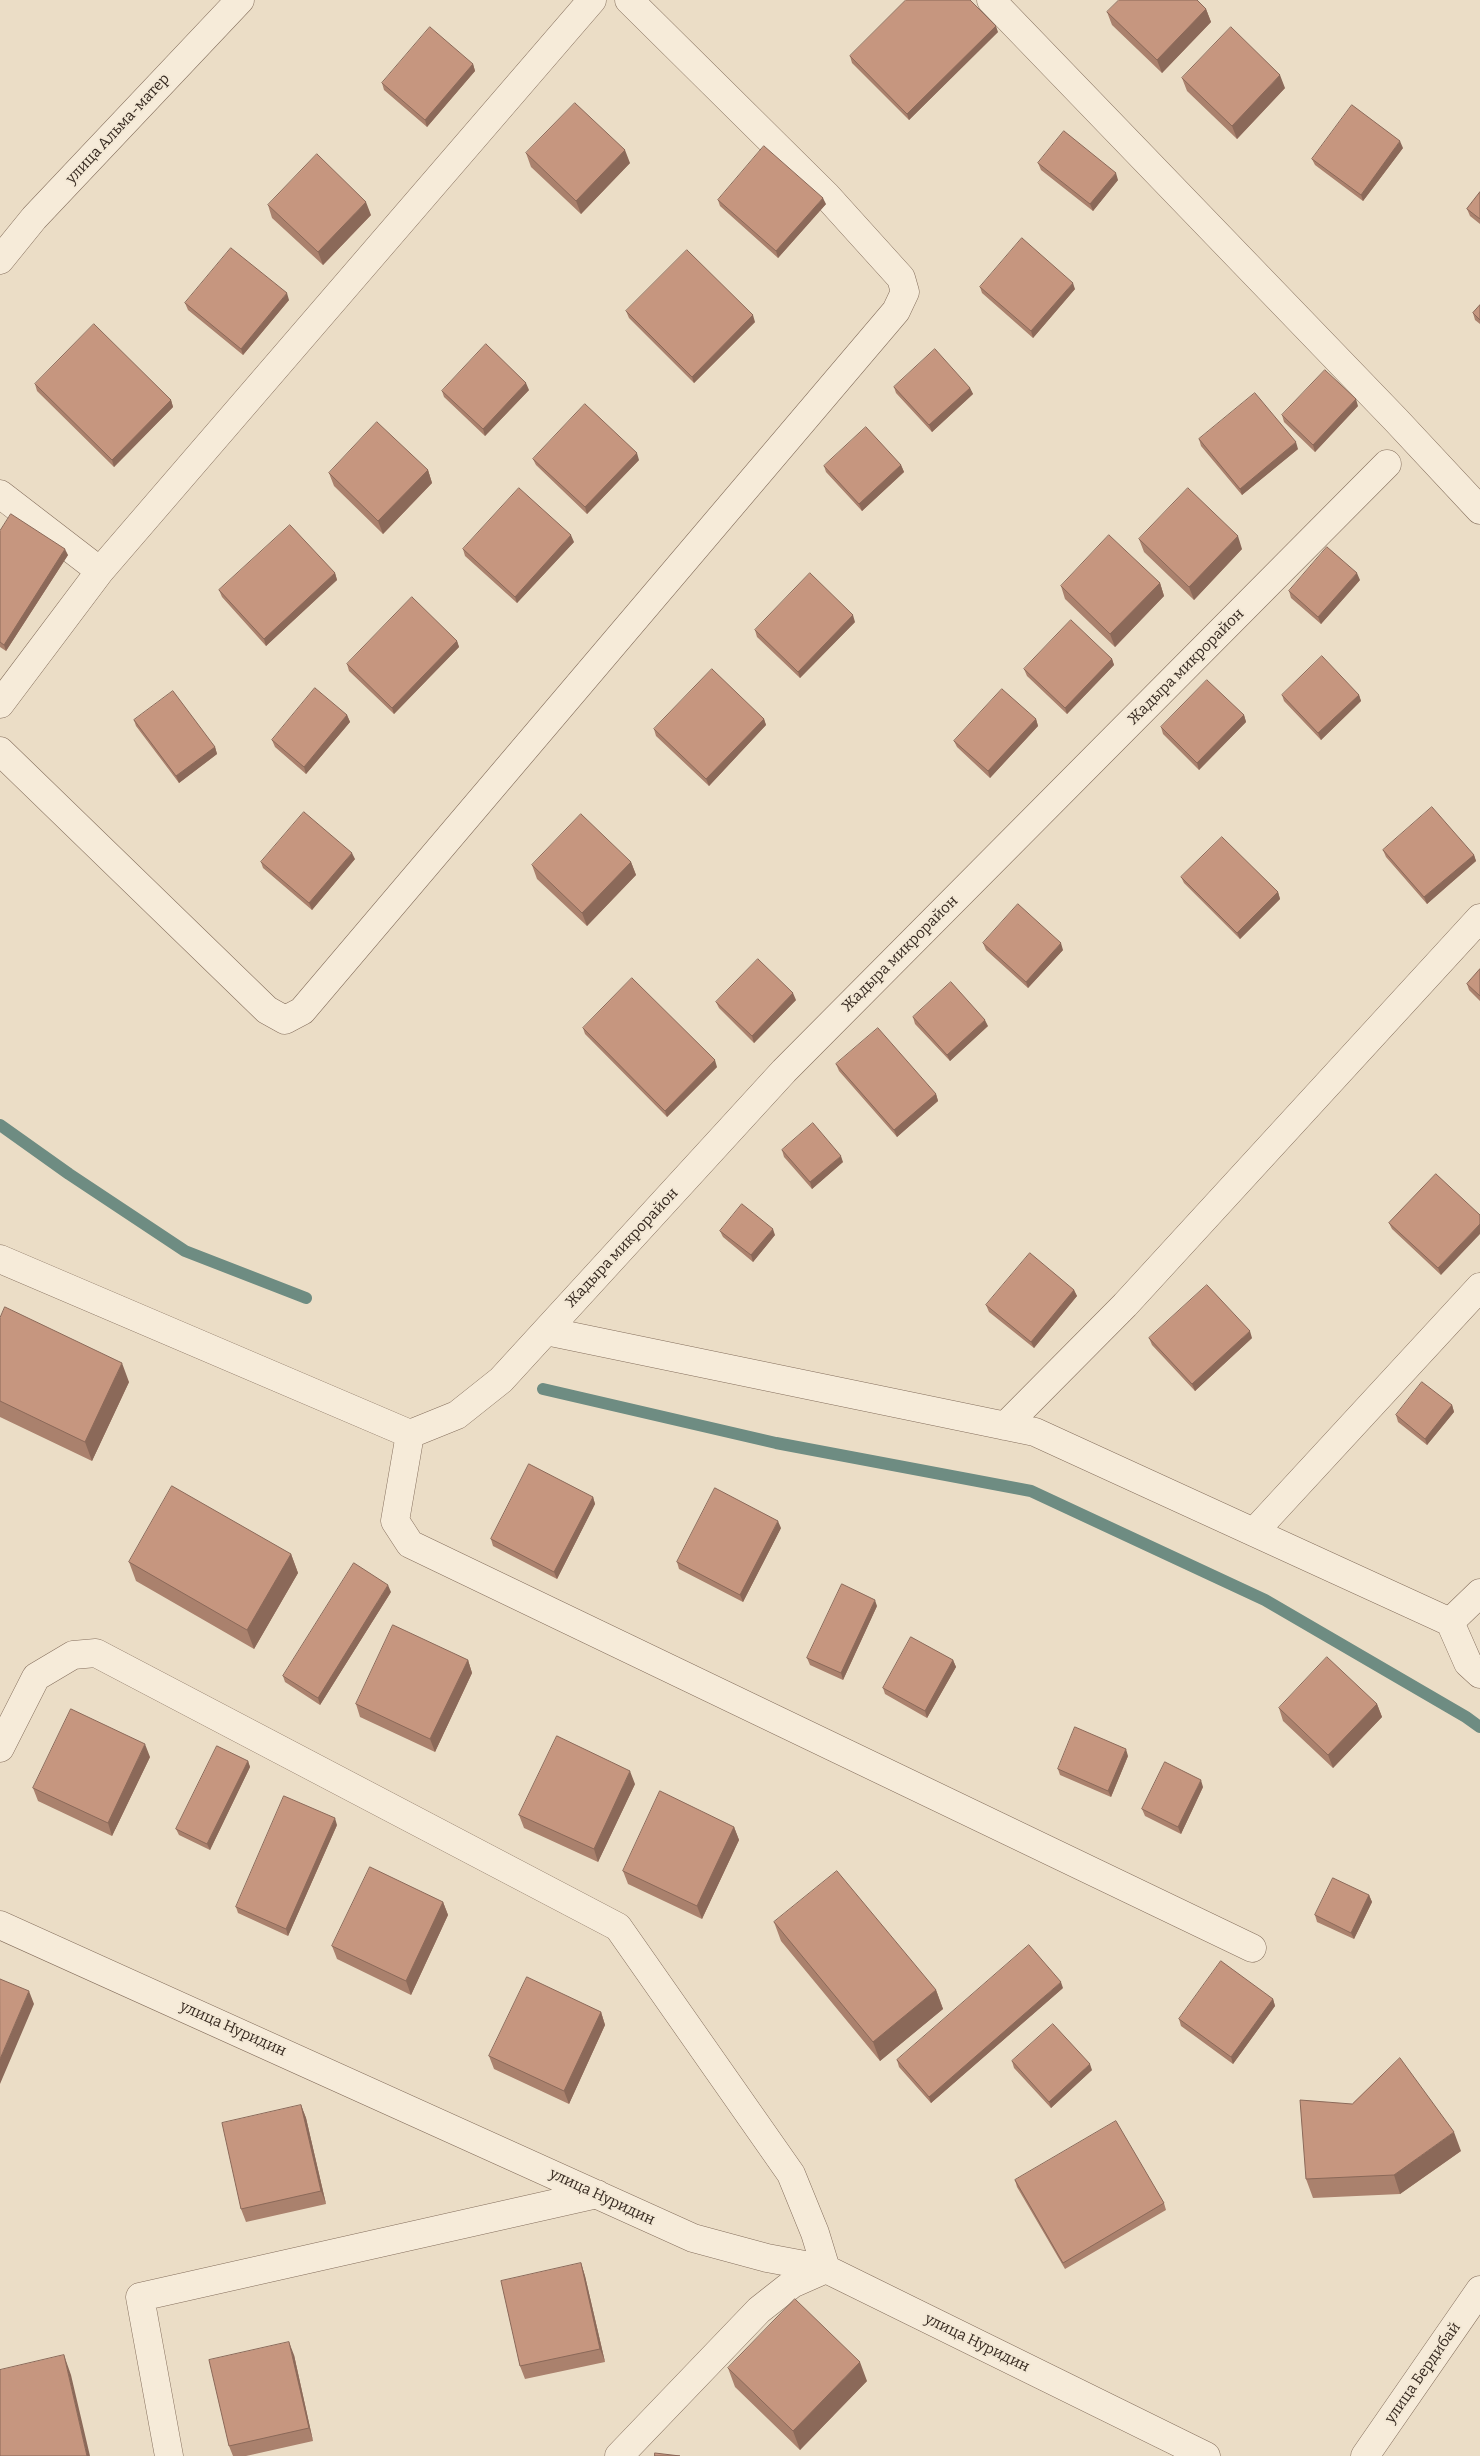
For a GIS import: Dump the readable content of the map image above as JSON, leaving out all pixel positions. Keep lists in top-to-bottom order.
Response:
{
  "streets": {
    "street": [
      "улица Альма-матер",
      "Жадыра микрорайон",
      "улица Нуридин",
      "улица Бердибай"
    ]
  }
}
